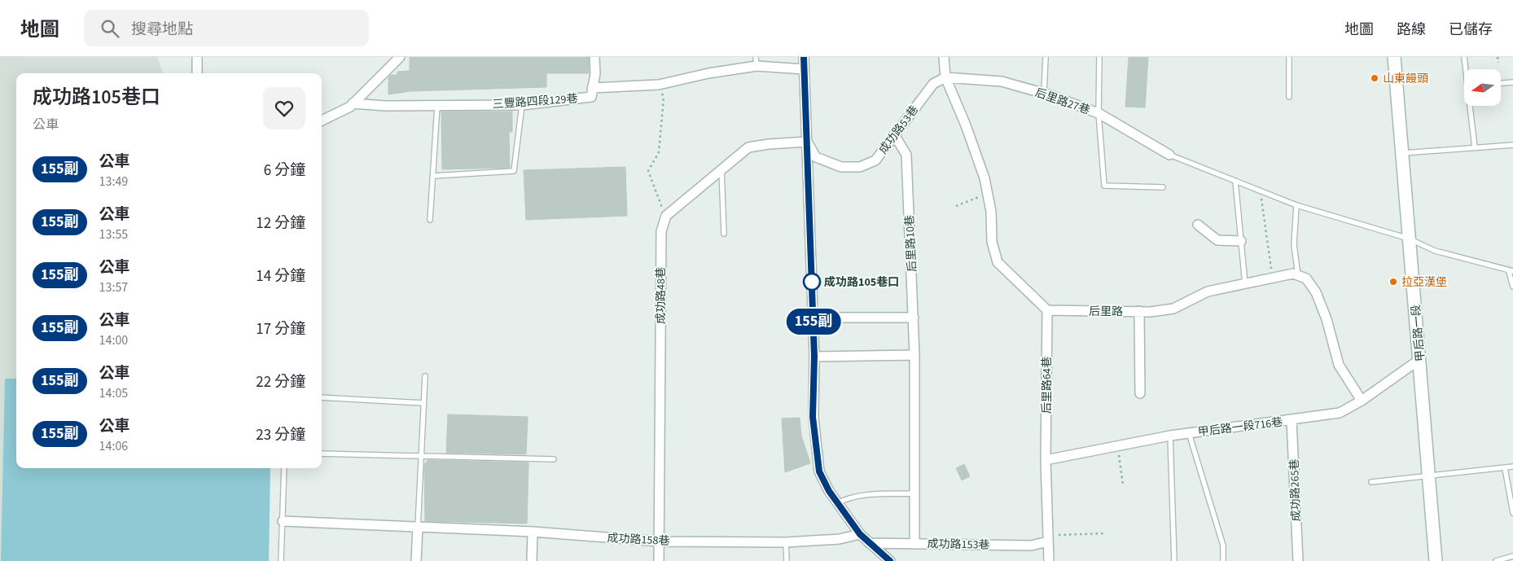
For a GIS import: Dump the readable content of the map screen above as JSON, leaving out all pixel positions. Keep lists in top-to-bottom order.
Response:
{
  "streets": {
    "main road": ["甲后路一段"],
    "street": [
      "三豐路四段129巷",
      "后里路27巷",
      "成功路53巷",
      "后里路10巷",
      "成功路48巷",
      "后里路",
      "后里路64巷",
      "甲后路一段716巷",
      "成功路265巷",
      "成功路158巷",
      "成功路153巷"
    ]
  },
  "crossings": [
    ["后里路27巷", "成功路53巷"],
    ["成功路53巷", "后里路10巷"],
    ["后里路10巷", "成功路153巷"],
    ["成功路48巷", "成功路158巷"],
    ["后里路", "后里路64巷"],
    ["甲后路一段", "甲后路一段716巷"],
    ["后里路64巷", "甲后路一段716巷"],
    ["后里路64巷", "成功路153巷"],
    ["甲后路一段716巷", "成功路265巷"]
  ],
  "places": ["山東饅頭", "成功路105巷口", "拉亞漢堡"],
  "lines": ["bus line 155副"],
  "north": "left",
  "page": {
    "header": "地圖",
    "search": "搜尋地點",
    "nav": ["地圖", "路線", "已儲存"],
    "on_map": "155副",
    "heading": ["成功路105巷口", "公車"],
    "list": [
      {
        "mark": "155副",
        "name": "公車",
        "note": "13:49",
        "value": "6 分鐘"
      },
      {
        "mark": "155副",
        "name": "公車",
        "note": "13:55",
        "value": "12 分鐘"
      },
      {
        "mark": "155副",
        "name": "公車",
        "note": "13:57",
        "value": "14 分鐘"
      },
      {
        "mark": "155副",
        "name": "公車",
        "note": "14:00",
        "value": "17 分鐘"
      },
      {
        "mark": "155副",
        "name": "公車",
        "note": "14:05",
        "value": "22 分鐘"
      },
      {
        "mark": "155副",
        "name": "公車",
        "note": "14:06",
        "value": "23 分鐘"
      }
    ]
  }
}
